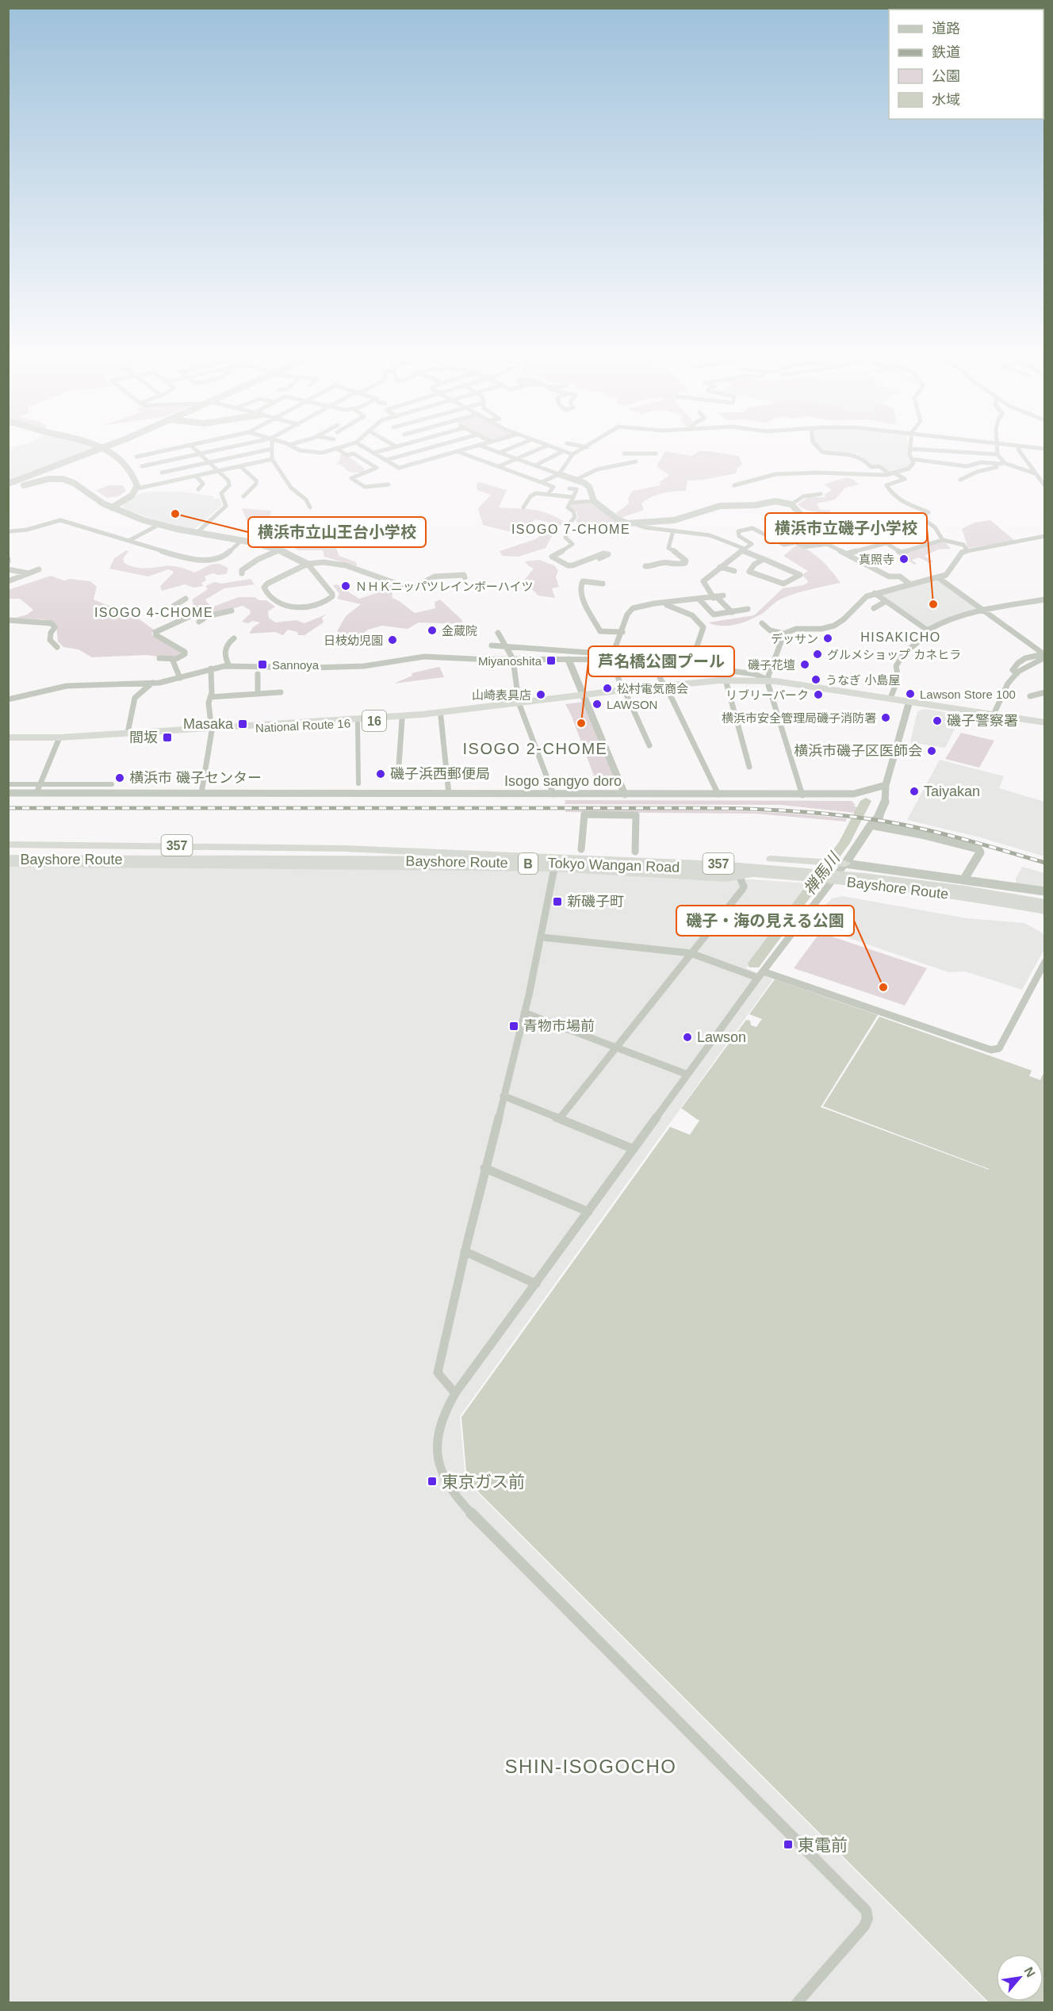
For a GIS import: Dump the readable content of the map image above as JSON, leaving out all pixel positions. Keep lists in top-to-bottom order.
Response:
{
  "streets": {
    "highway": [
      "16",
      "National Route 16",
      "357",
      "Bayshore Route",
      "B",
      "Tokyo Wangan Road"
    ],
    "street": ["Isogo sangyo doro"]
  },
  "crossings": [
    ["357", "Tokyo Wangan Road"],
    ["Bayshore Route", "Tokyo Wangan Road"]
  ],
  "districts": [
    "ISOGO 7-CHOME",
    "ISOGO 4-CHOME",
    "HISAKICHO",
    "ISOGO 2-CHOME",
    "SHIN-ISOGOCHO"
  ],
  "water": ["禅馬川"],
  "places": {
    "other": [
      "横浜市立山王台小学校",
      "真照寺",
      "ＮＨＫニッパツレインボーハイツ",
      "横浜市立磯子小学校",
      "金蔵院",
      "デッサン",
      "日枝幼児園",
      "グルメショップ カネヒラ",
      "磯子花壇",
      "うなぎ 小島屋",
      "松村電気商会",
      "Lawson Store 100",
      "山崎表具店",
      "リブリーパーク",
      "LAWSON",
      "横浜市安全管理局磯子消防署",
      "磯子警察署",
      "芦名橋公園プール",
      "横浜市磯子区医師会",
      "磯子浜西郵便局",
      "横浜市 磯子センター",
      "Taiyakan",
      "磯子・海の見える公園",
      "Lawson"
    ],
    "transit": [
      "Miyanoshita",
      "Sannoya",
      "Masaka",
      "間坂",
      "新磯子町",
      "青物市場前",
      "東京ガス前",
      "東電前"
    ]
  },
  "legend": [
    "道路",
    "鉄道",
    "公園",
    "水域"
  ],
  "north": "top right"
}
